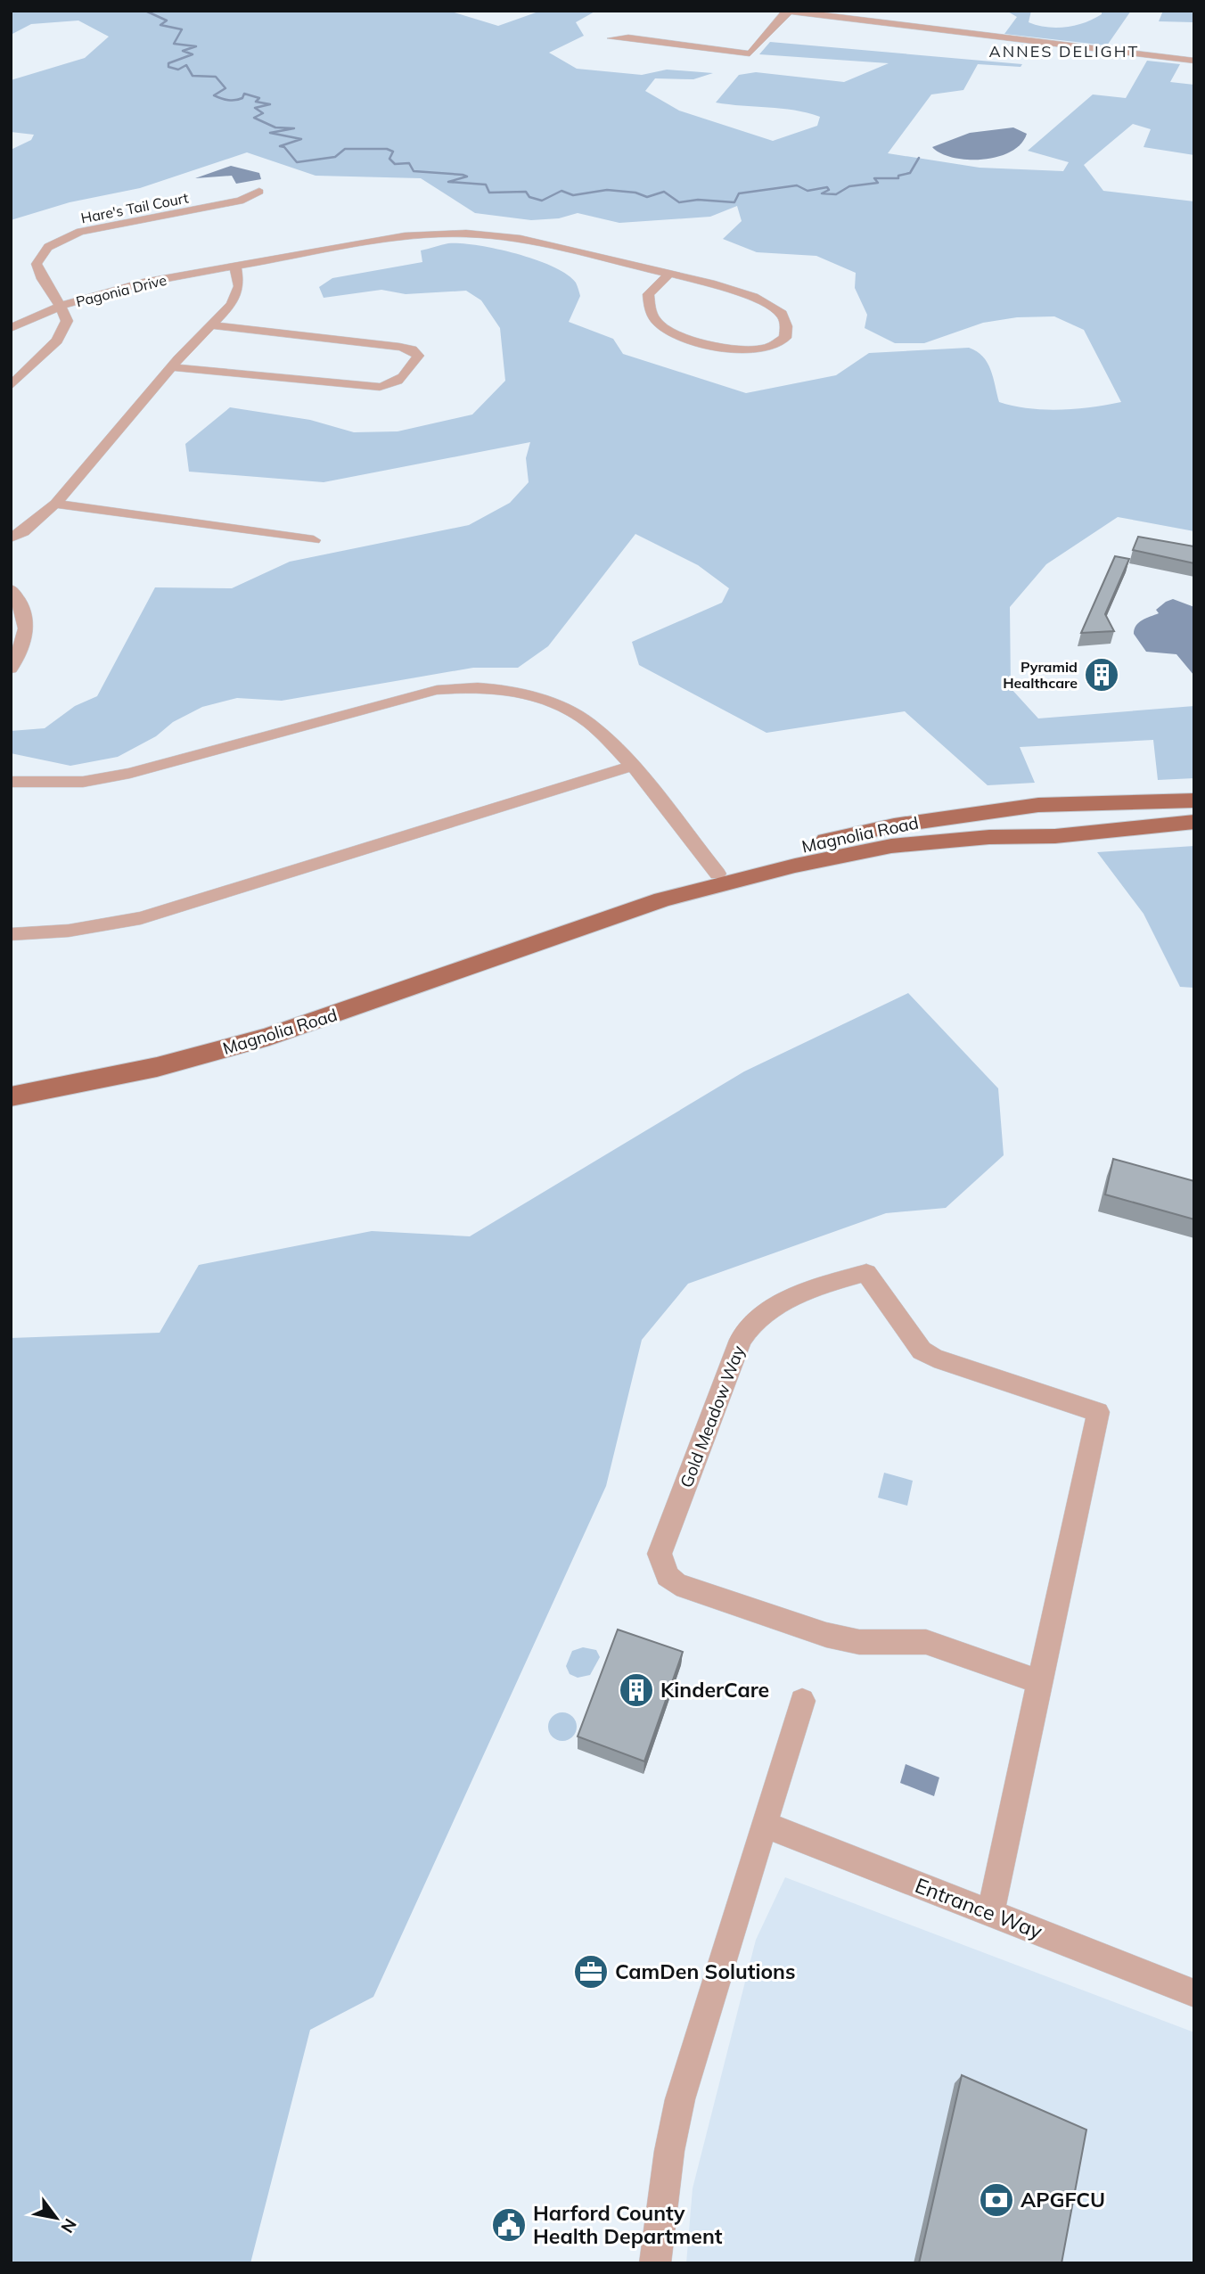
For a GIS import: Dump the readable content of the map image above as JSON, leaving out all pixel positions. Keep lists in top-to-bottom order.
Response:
{
  "streets": {
    "main road": ["Magnolia Road"],
    "street": [
      "Hare's Tail Court",
      "Pagonia Drive",
      "Gold Meadow Way",
      "Entrance Way"
    ]
  },
  "crossings": [
    ["Hare's Tail Court", "Pagonia Drive"],
    ["Gold Meadow Way", "Entrance Way"]
  ],
  "districts": ["ANNES DELIGHT"],
  "places": {
    "building": ["Pyramid Healthcare", "KinderCare"],
    "office": ["CamDen Solutions"],
    "bank": ["APGFCU"],
    "public building": ["Harford County Health Department"]
  },
  "north": "bottom right"
}
